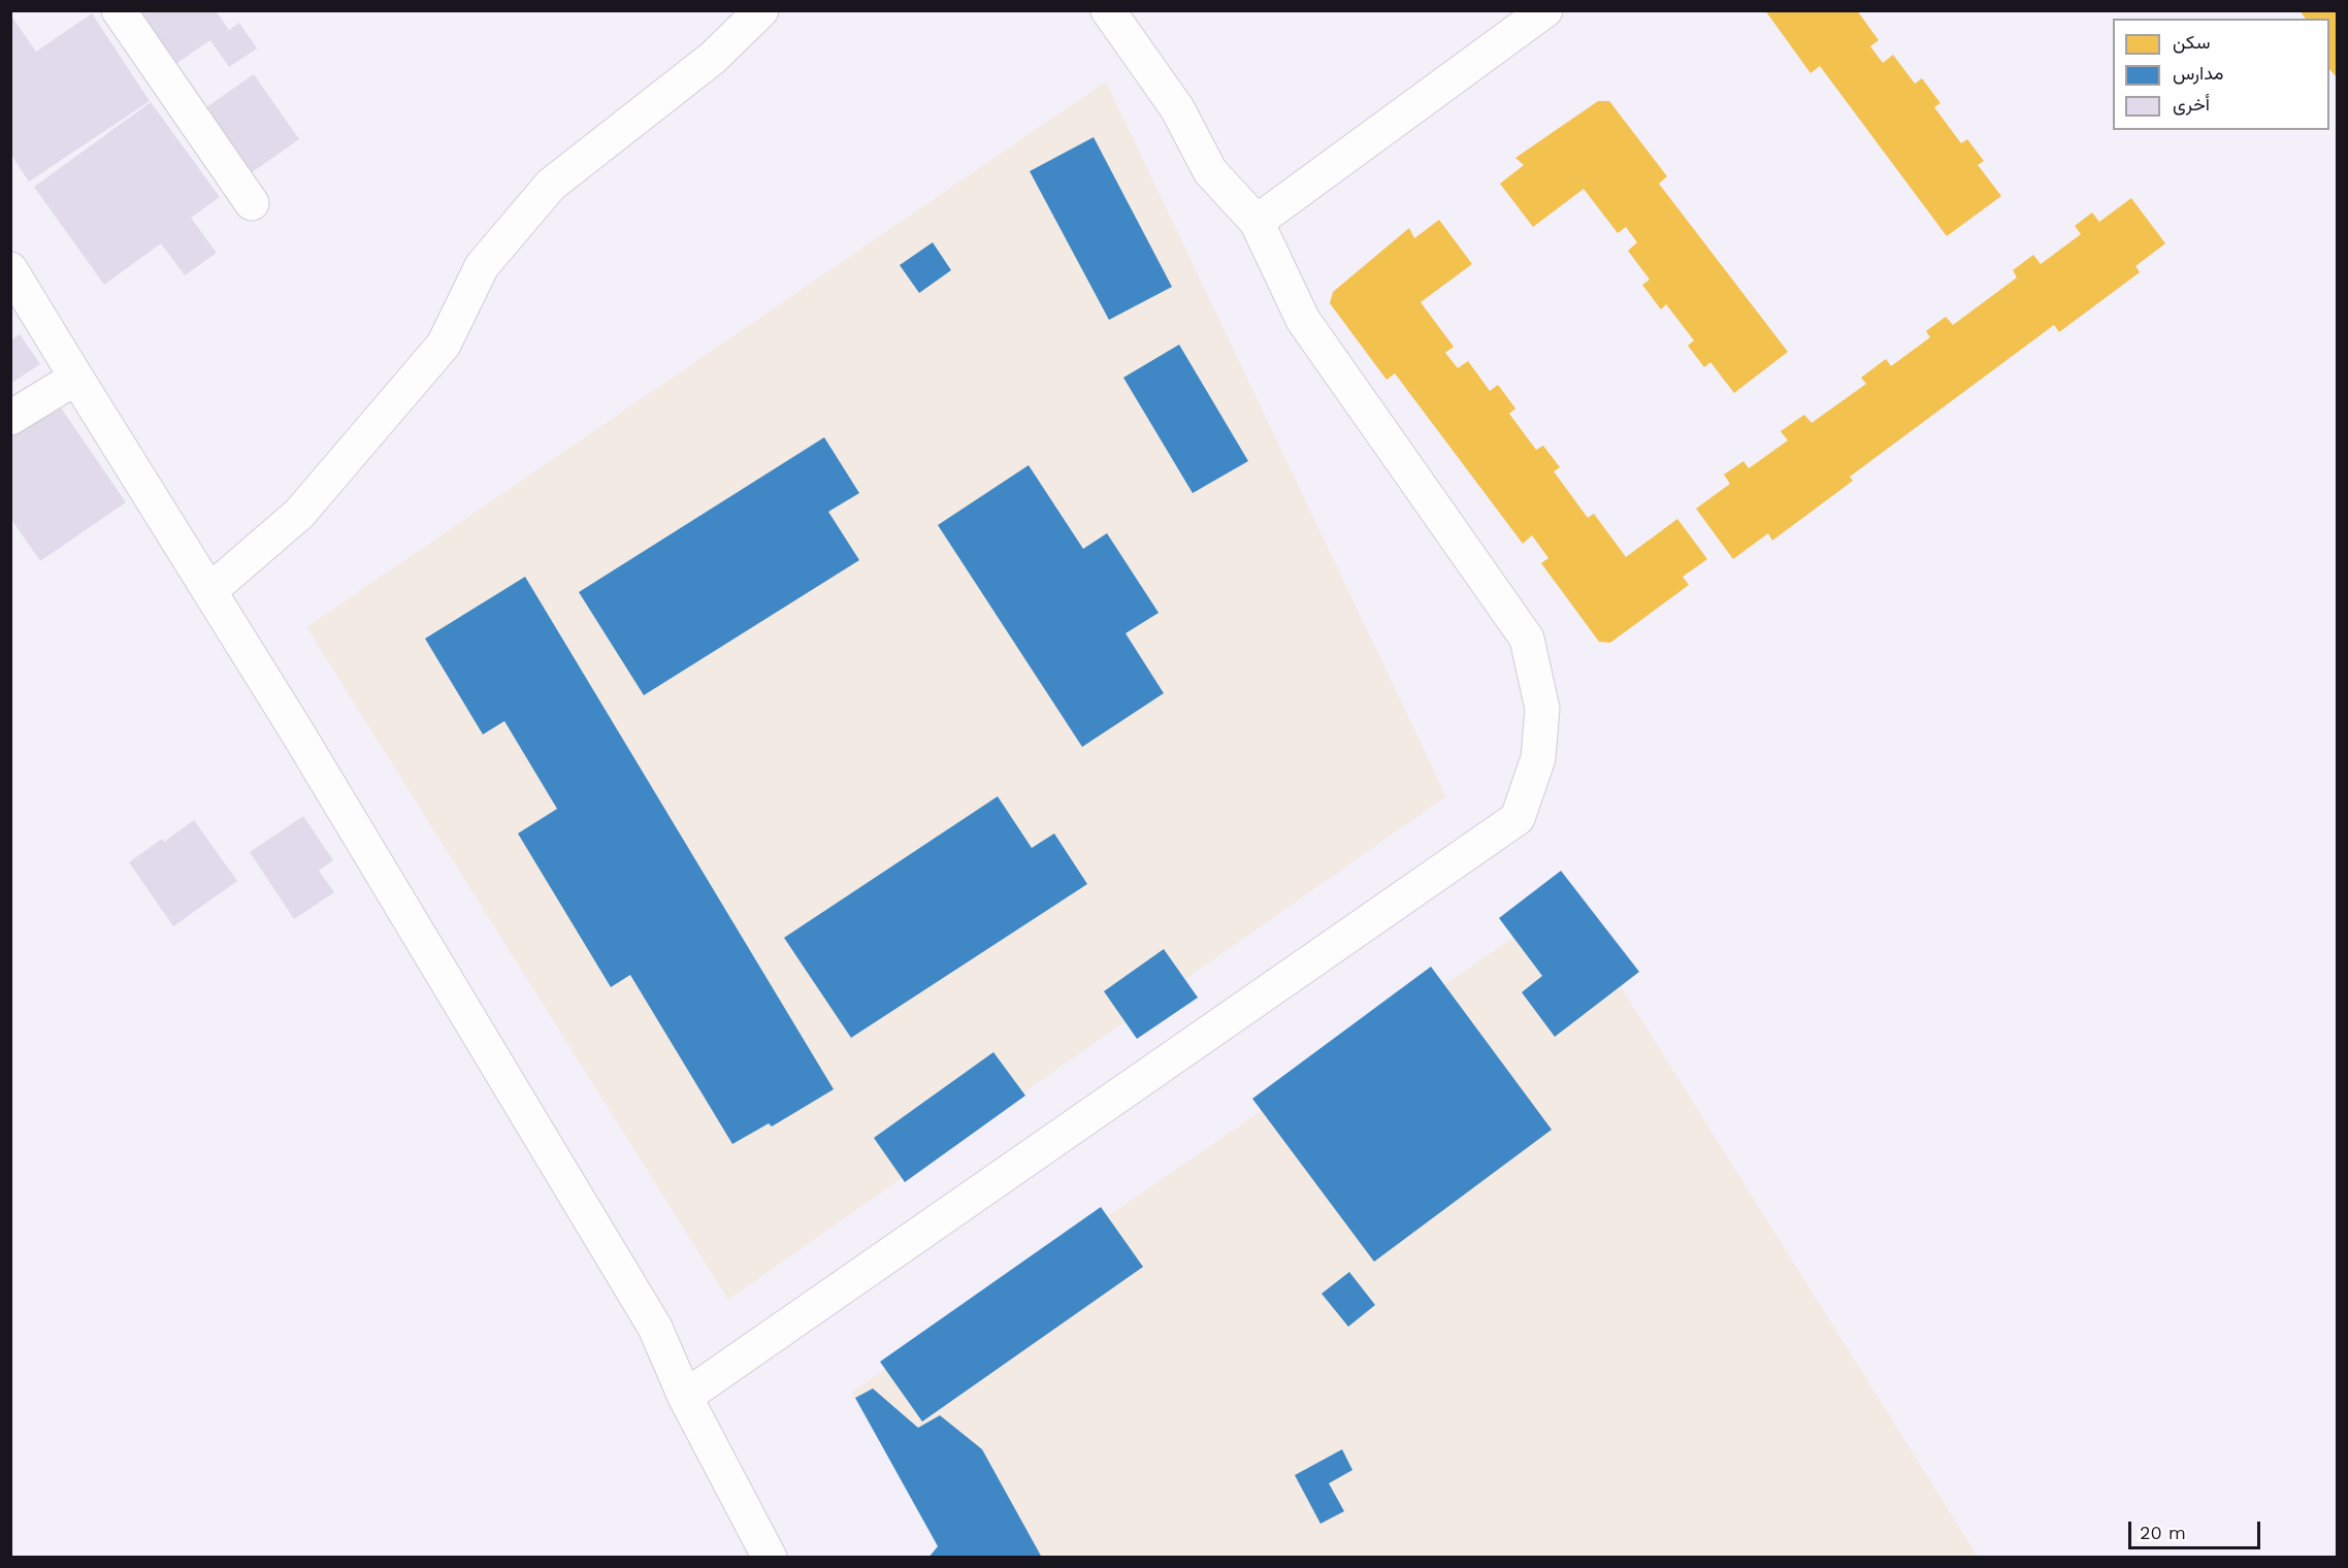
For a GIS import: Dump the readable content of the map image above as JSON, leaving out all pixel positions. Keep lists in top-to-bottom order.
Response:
{
  "legend": ["سكن", "مدارس", "أخرى"],
  "scale_bar": "20 m"
}
